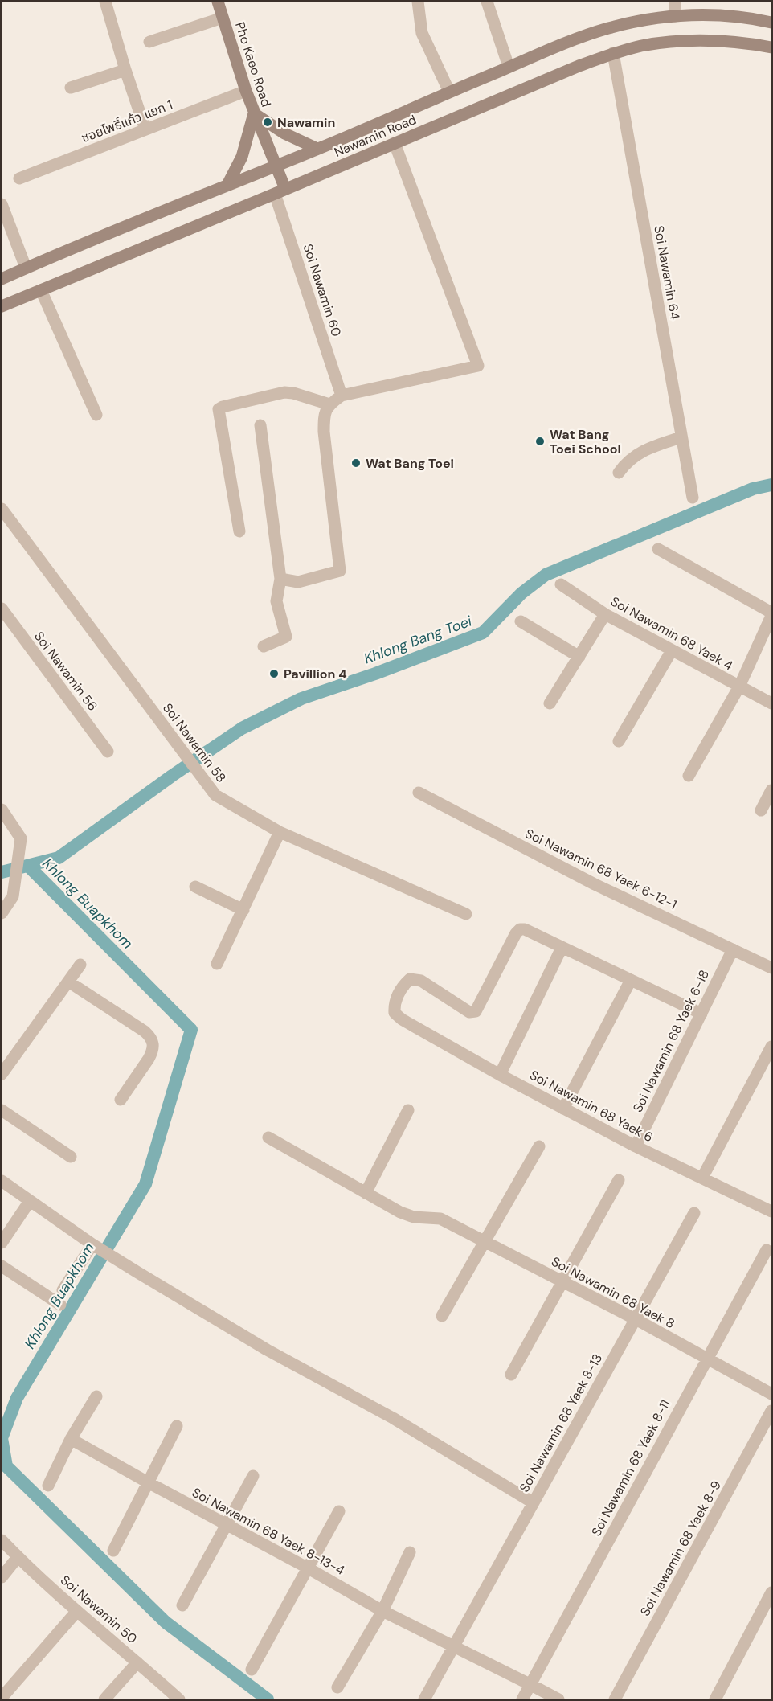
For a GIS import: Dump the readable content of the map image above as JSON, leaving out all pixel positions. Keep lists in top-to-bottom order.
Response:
{
  "streets": {
    "main road": ["Pho Kaeo Road", "Nawamin Road"],
    "street": [
      "ซอยโพธิ์แก้ว แยก 1",
      "Soi Nawamin 64",
      "Soi Nawamin 60",
      "Soi Nawamin 68 Yaek 4",
      "Soi Nawamin 56",
      "Soi Nawamin 58",
      "Soi Nawamin 68 Yaek 6-12-1",
      "Soi Nawamin 68 Yaek 6-18",
      "Soi Nawamin 68 Yaek 6",
      "Soi Nawamin 68 Yaek 8",
      "Soi Nawamin 68 Yaek 8-13",
      "Soi Nawamin 68 Yaek 8-11",
      "Soi Nawamin 68 Yaek 8-13-4",
      "Soi Nawamin 68 Yaek 8-9",
      "Soi Nawamin 50"
    ]
  },
  "crossings": [
    ["Pho Kaeo Road", "ซอยโพธิ์แก้ว แยก 1"],
    ["Pho Kaeo Road", "Nawamin Road"],
    ["Pho Kaeo Road", "Soi Nawamin 60"],
    ["Nawamin Road", "Soi Nawamin 64"],
    ["Nawamin Road", "Soi Nawamin 60"],
    ["Soi Nawamin 68 Yaek 6-12-1", "Soi Nawamin 68 Yaek 6-18"],
    ["Soi Nawamin 68 Yaek 6-18", "Soi Nawamin 68 Yaek 6"],
    ["Soi Nawamin 68 Yaek 8", "Soi Nawamin 68 Yaek 8-13"],
    ["Soi Nawamin 68 Yaek 8", "Soi Nawamin 68 Yaek 8-11"],
    ["Soi Nawamin 68 Yaek 8-13", "Soi Nawamin 68 Yaek 8-13-4"],
    ["Soi Nawamin 68 Yaek 8-11", "Soi Nawamin 68 Yaek 8-13-4"]
  ],
  "water": ["Khlong Bang Toei", "Khlong Buapkhom"],
  "places": [
    "Nawamin",
    "Wat Bang Toei School",
    "Wat Bang Toei",
    "Pavillion 4"
  ]
}
